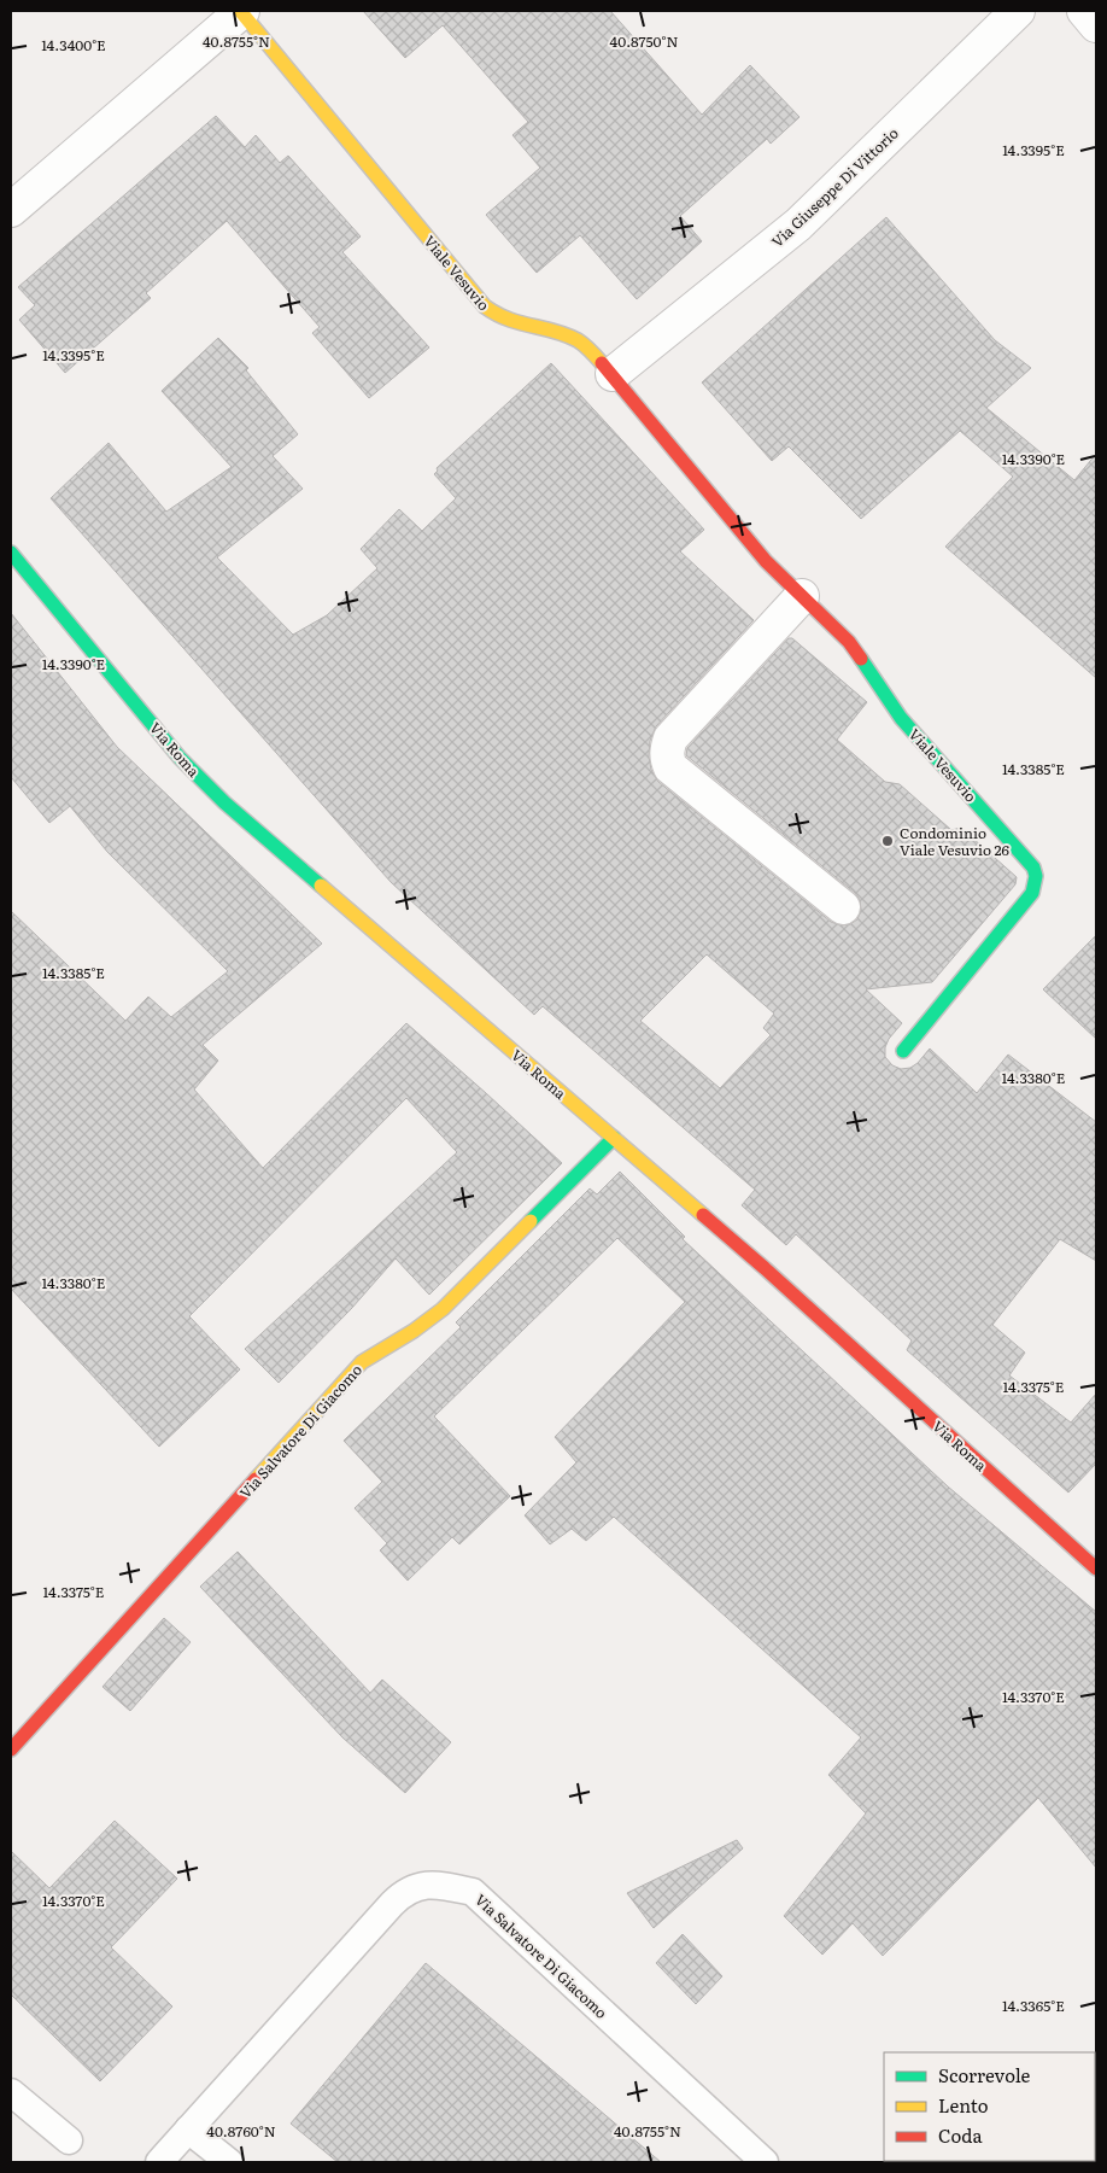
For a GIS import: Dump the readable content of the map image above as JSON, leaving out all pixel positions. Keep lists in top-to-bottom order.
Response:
{
  "streets": {
    "street": [
      "Via Giuseppe Di Vittorio",
      "Viale Vesuvio",
      "Via Roma",
      "Via Salvatore Di Giacomo"
    ]
  },
  "crossings": [
    ["Via Giuseppe Di Vittorio", "Viale Vesuvio"],
    ["Via Roma", "Via Salvatore Di Giacomo"]
  ],
  "places": ["Condominio Viale Vesuvio 26"],
  "legend": ["Scorrevole", "Lento", "Coda"],
  "coordinates": [
    "40.8755°N",
    "40.8750°N",
    "14.3400°E",
    "14.3395°E",
    "14.3390°E",
    "14.3385°E",
    "14.3380°E",
    "14.3375°E",
    "14.3370°E",
    "14.3365°E",
    "40.8760°N"
  ]
}
